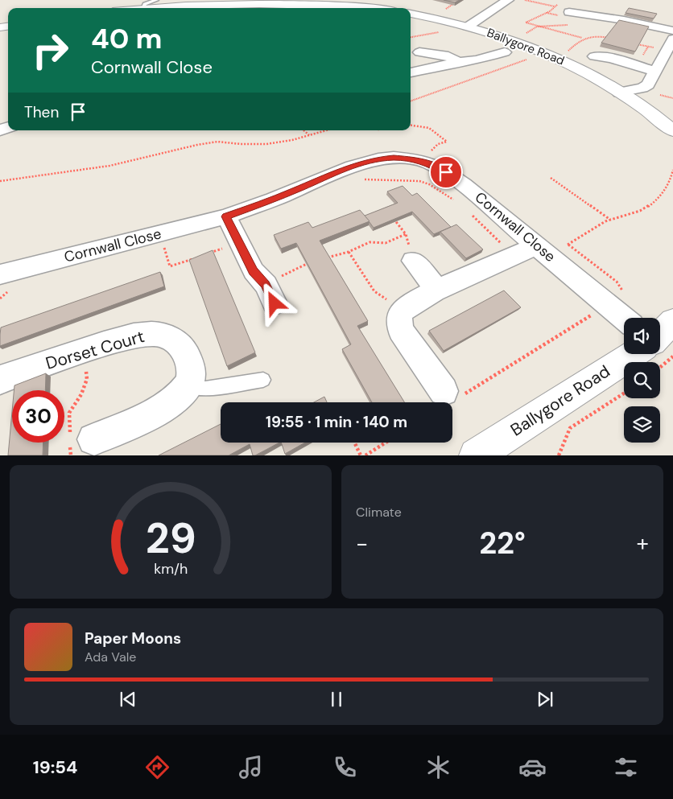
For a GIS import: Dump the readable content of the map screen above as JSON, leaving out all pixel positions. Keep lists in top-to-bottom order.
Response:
{
  "streets": {
    "street": ["Ballygore Road", "Cornwall Close", "Dorset Court"]
  },
  "page": {
    "turn": ["40 m", "Cornwall Close"],
    "then": "Then",
    "limit": "30",
    "trip": "19:55 · 1 min · 140 m",
    "tile": "Climate",
    "heat": ["−", "22°", "+"],
    "song": ["Paper Moons", "Ada Vale"],
    "tabs": "19:54",
    "gauge": ["29", "km/h"]
  }
}
